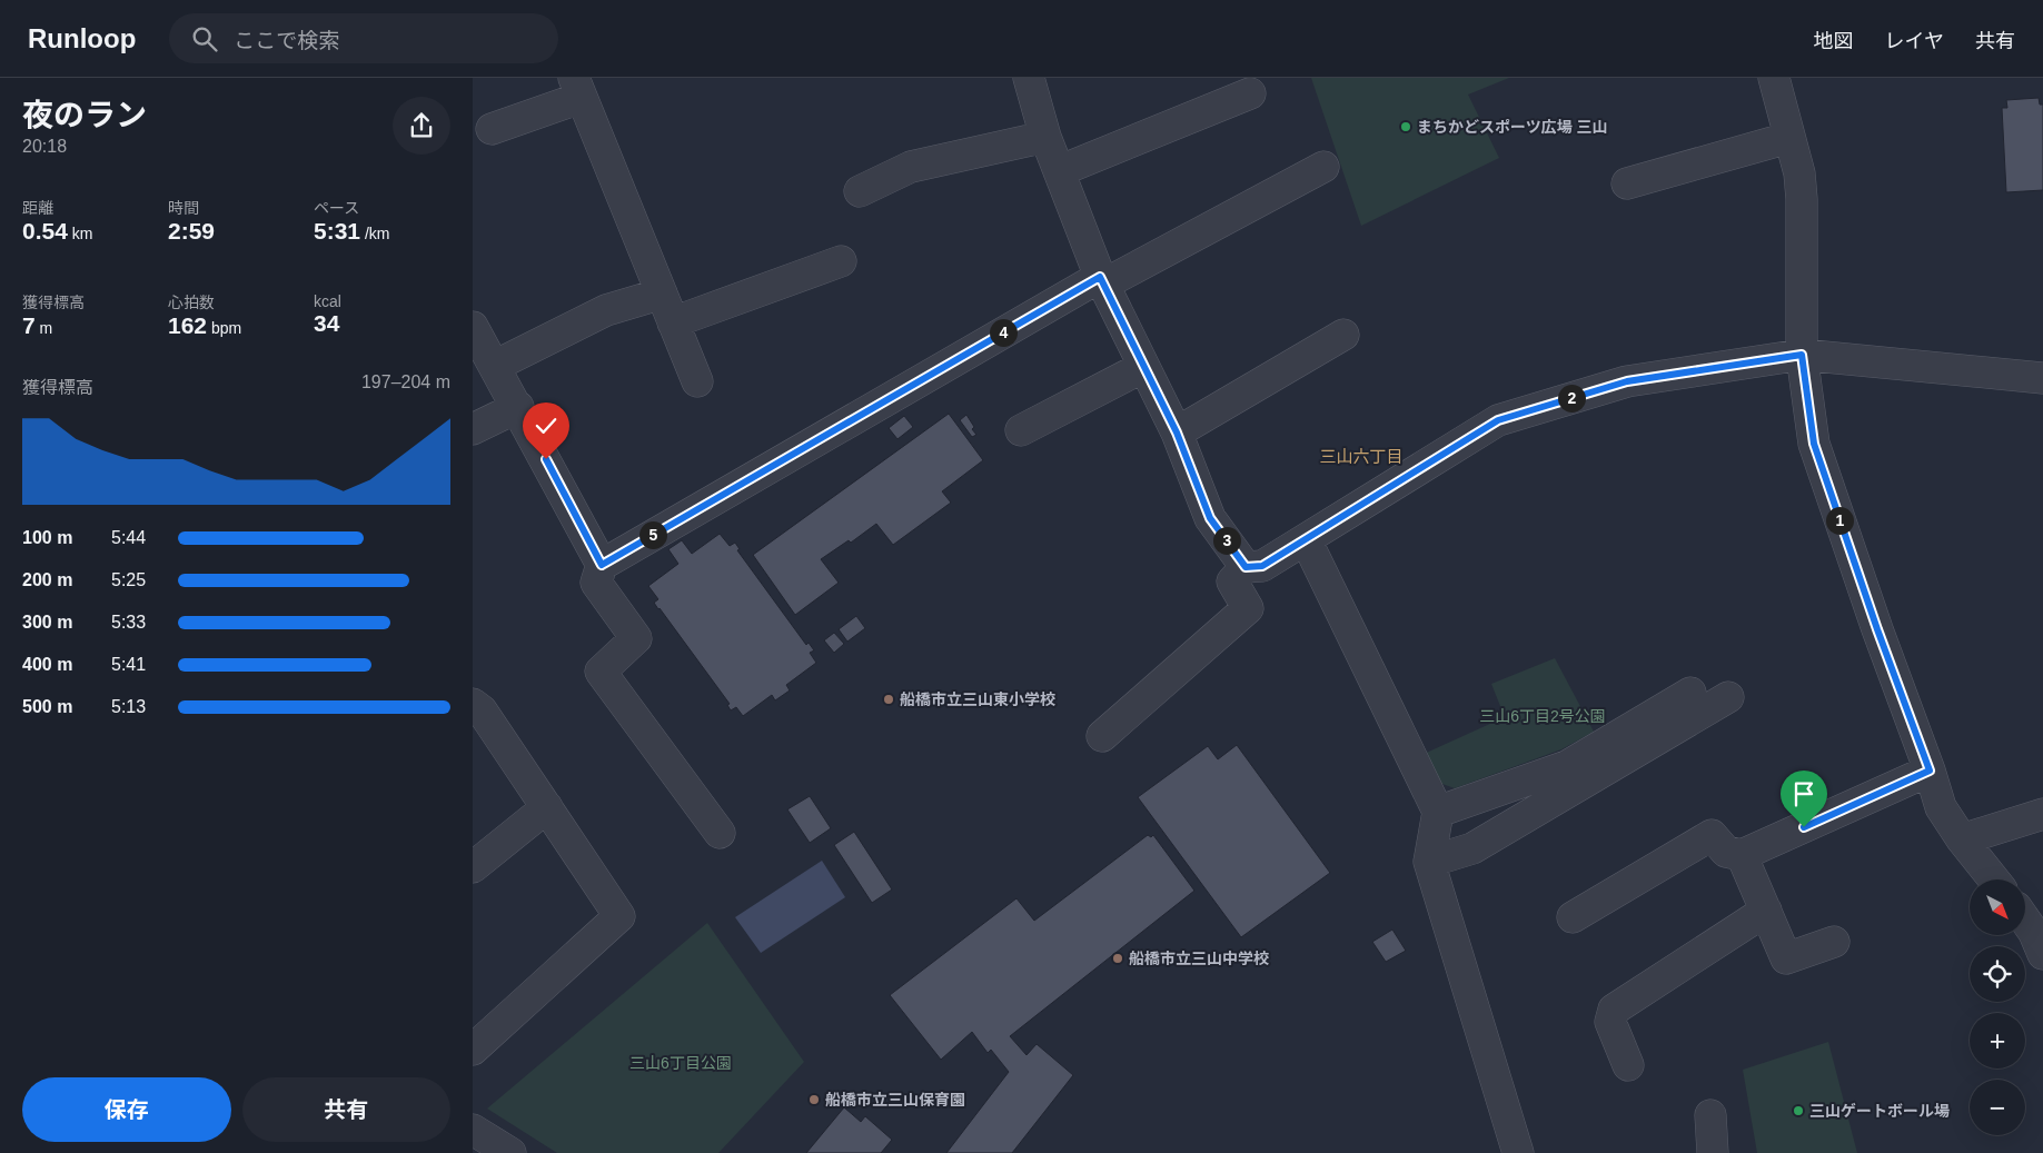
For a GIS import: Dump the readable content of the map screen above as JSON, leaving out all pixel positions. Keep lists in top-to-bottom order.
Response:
{
  "districts": ["三山六丁目"],
  "parks": ["三山6丁目2号公園", "三山6丁目公園"],
  "places": [
    "まちかどスポーツ広場 三山",
    "船橋市立三山東小学校",
    "船橋市立三山中学校",
    "船橋市立三山保育園",
    "三山ゲートボール場"
  ],
  "north": "bottom right",
  "page": {
    "header": "Runloop",
    "search": "ここで検索",
    "nav": ["地図", "レイヤ", "共有"],
    "heading": ["夜のラン", "20:18"],
    "stats": [
      ["距離", "0.54 km"],
      ["時間", "2:59"],
      ["ペース", "5:31 /km"],
      ["獲得標高", "7 m"],
      ["心拍数", "162 bpm"],
      ["kcal", "34"]
    ],
    "pins": [
      "4",
      "2",
      "1",
      "5",
      "3"
    ],
    "chart": ["獲得標高", "197–204 m"],
    "list": [
      {
        "name": "100 m",
        "note": "5:44"
      },
      {
        "name": "200 m",
        "note": "5:25"
      },
      {
        "name": "300 m",
        "note": "5:33"
      },
      {
        "name": "400 m",
        "note": "5:41"
      },
      {
        "name": "500 m",
        "note": "5:13"
      }
    ],
    "map_buttons": ["+", "−"],
    "buttons": ["保存", "共有"]
  }
}
